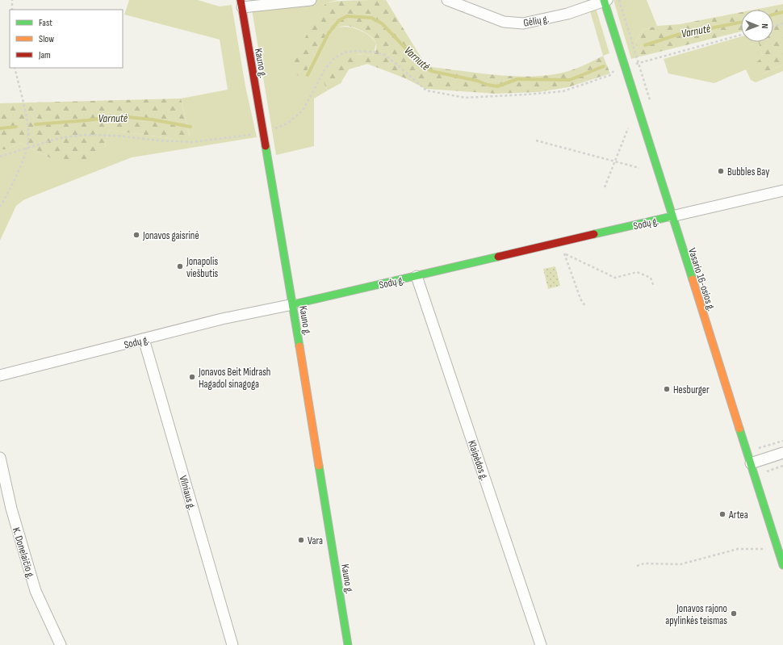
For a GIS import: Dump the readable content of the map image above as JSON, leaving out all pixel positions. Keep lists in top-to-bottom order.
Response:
{
  "streets": {
    "main road": ["Kauno g.", "Sodų g.", "Vasario 16-osios g."],
    "street": [
      "Gėlių g.",
      "Klaipėdos g.",
      "Vilniaus g.",
      "K. Donelaičio g."
    ]
  },
  "crossings": [
    ["Gėlių g.", "Vasario 16-osios g."],
    ["Kauno g.", "Sodų g."],
    ["Sodų g.", "Vasario 16-osios g."],
    ["Sodų g.", "Klaipėdos g."],
    ["Sodų g.", "Vilniaus g."]
  ],
  "water": ["Varnutė"],
  "places": [
    "Bubbles Bay",
    "Jonavos gaisrinė",
    "Jonapolis viešbutis",
    "Jonavos Beit Midrash Hagadol sinagoga",
    "Hesburger",
    "Artea",
    "Vara",
    "Jonavos rajono apylinkės teismas"
  ],
  "legend": ["Fast", "Slow", "Jam"],
  "north": "right"
}
